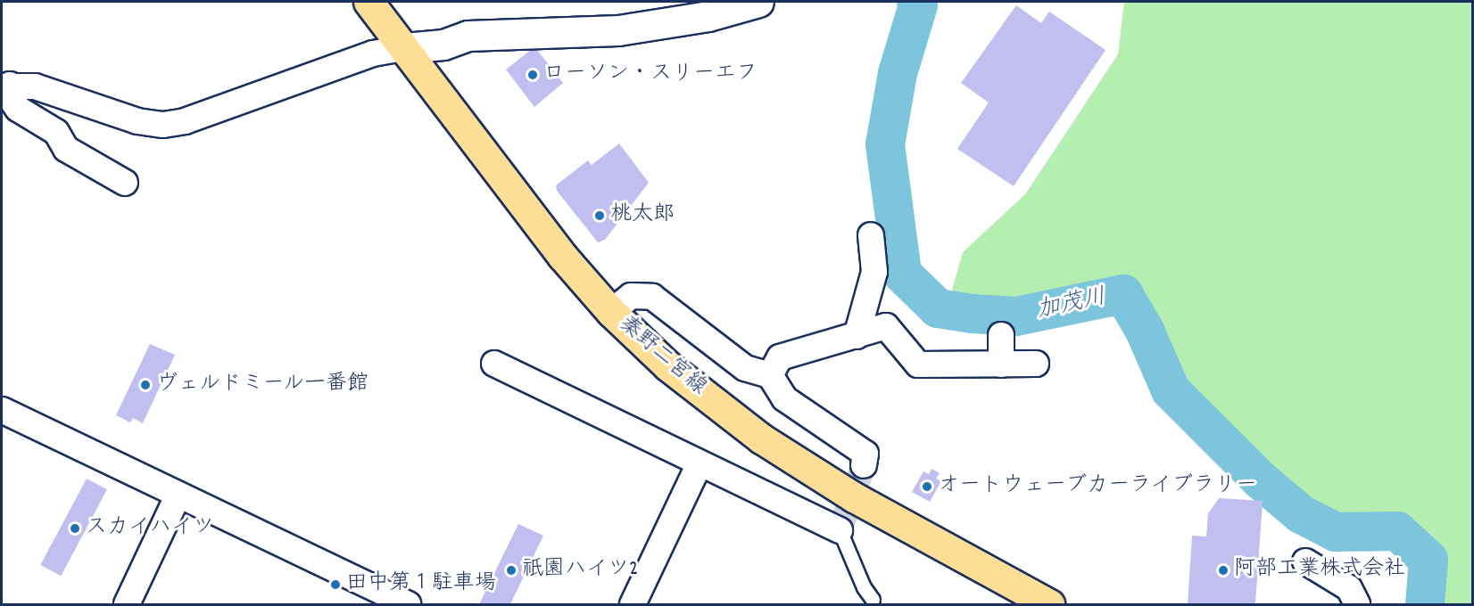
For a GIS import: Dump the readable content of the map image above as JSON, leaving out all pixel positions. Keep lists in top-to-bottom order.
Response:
{
  "streets": {
    "main road": ["秦野二宮線"]
  },
  "water": ["加茂川"],
  "places": [
    "ローソン・スリーエフ",
    "桃太郎",
    "ヴェルドミール一番館",
    "オートウェーブカーライブラリー",
    "スカイハイツ",
    "祇園ハイツ2",
    "阿部工業株式会社",
    "田中第１駐車場"
  ]
}
